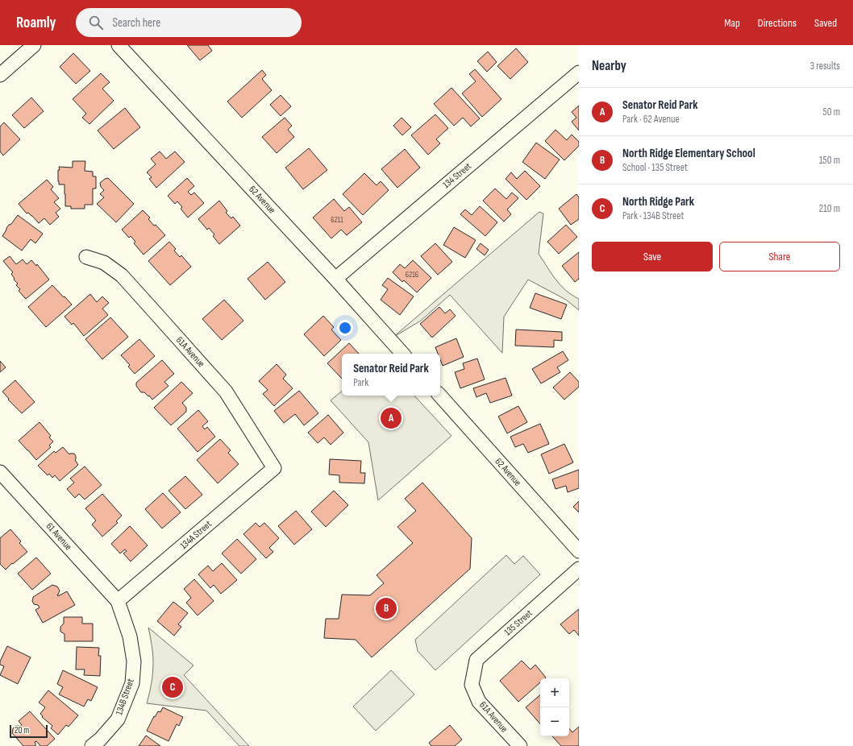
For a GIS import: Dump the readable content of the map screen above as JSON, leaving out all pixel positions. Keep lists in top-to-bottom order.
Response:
{
  "streets": {
    "street": [
      "134 Street",
      "62 Avenue",
      "61A Avenue",
      "134A Street",
      "61 Avenue",
      "135 Street",
      "134B Street"
    ]
  },
  "crossings": [
    ["134 Street", "62 Avenue"],
    ["61A Avenue", "134A Street"],
    ["61A Avenue", "135 Street"],
    ["134A Street", "61 Avenue"],
    ["134A Street", "134B Street"],
    ["61 Avenue", "134B Street"]
  ],
  "house_numbers": ["6211", "6216"],
  "scale_bar": "20 m",
  "page": {
    "header": "Roamly",
    "search": "Search here",
    "nav": ["Map", "Directions", "Saved"],
    "heading": ["Nearby", "3 results"],
    "list": [
      {
        "mark": "A",
        "name": "Senator Reid Park",
        "note": "Park · 62 Avenue",
        "value": "50 m"
      },
      {
        "mark": "B",
        "name": "North Ridge Elementary School",
        "note": "School · 135 Street",
        "value": "150 m"
      },
      {
        "mark": "C",
        "name": "North Ridge Park",
        "note": "Park · 134B Street",
        "value": "210 m"
      }
    ],
    "buttons": ["Save", "Share"],
    "popup": ["Senator Reid Park", "Park"],
    "pins": ["A", "B", "C"],
    "map_buttons": ["+", "−"],
    "scale": "20 m"
  }
}
